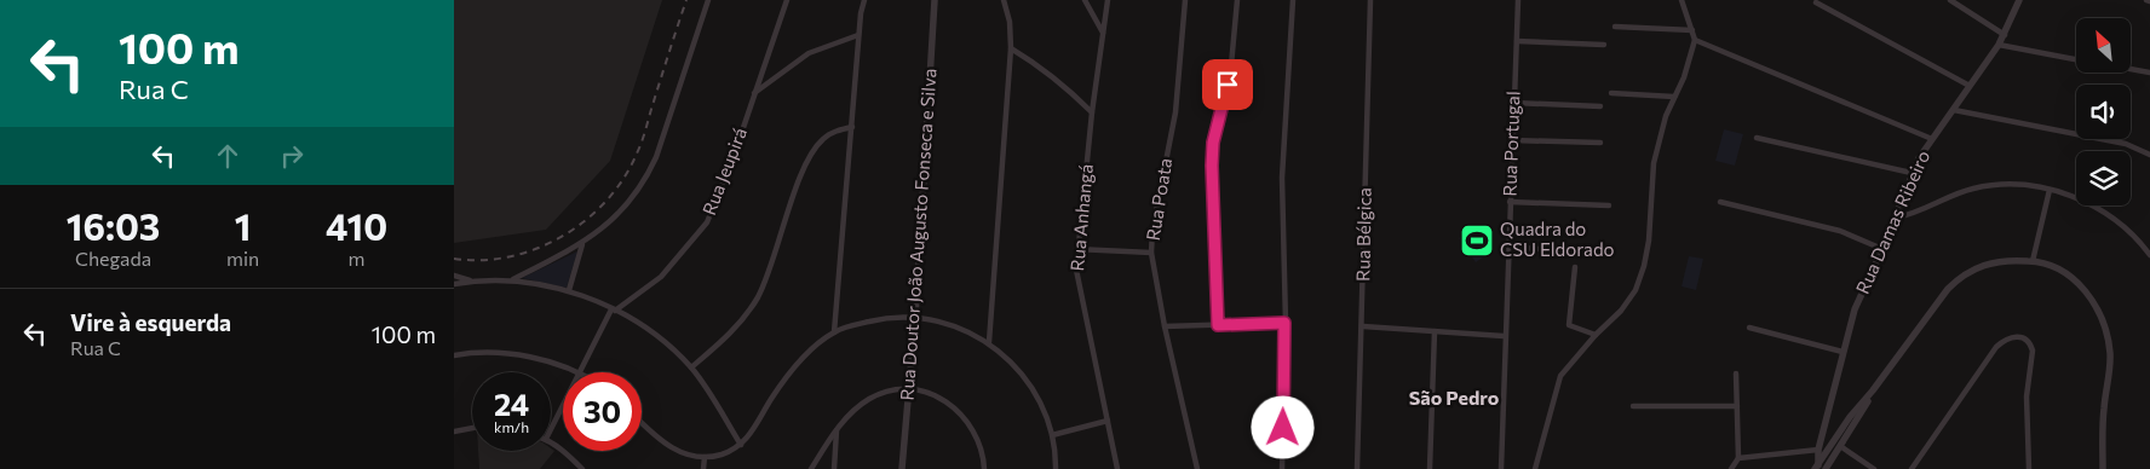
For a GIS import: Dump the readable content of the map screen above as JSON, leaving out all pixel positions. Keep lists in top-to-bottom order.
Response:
{
  "streets": {
    "street": [
      "Rua Portugal",
      "Rua Jeupirá",
      "Rua Poata",
      "Rua Anhangá",
      "Rua Damas Ribeiro",
      "Rua Doutor João Augusto Fonseca e Silva",
      "Rua Bélgica"
    ]
  },
  "districts": ["São Pedro"],
  "places": {
    "sports": ["Quadra do CSU Eldorado"]
  },
  "north": "top left",
  "page": {
    "turn": ["100 m", "Rua C"],
    "eta": [
      "16:03",
      "Chegada",
      "1",
      "min",
      "410",
      "m"
    ],
    "list": [
      {
        "name": "Vire à esquerda",
        "note": "Rua C",
        "value": "100 m"
      }
    ],
    "speed": "24 km/h",
    "limit": "30"
  }
}
